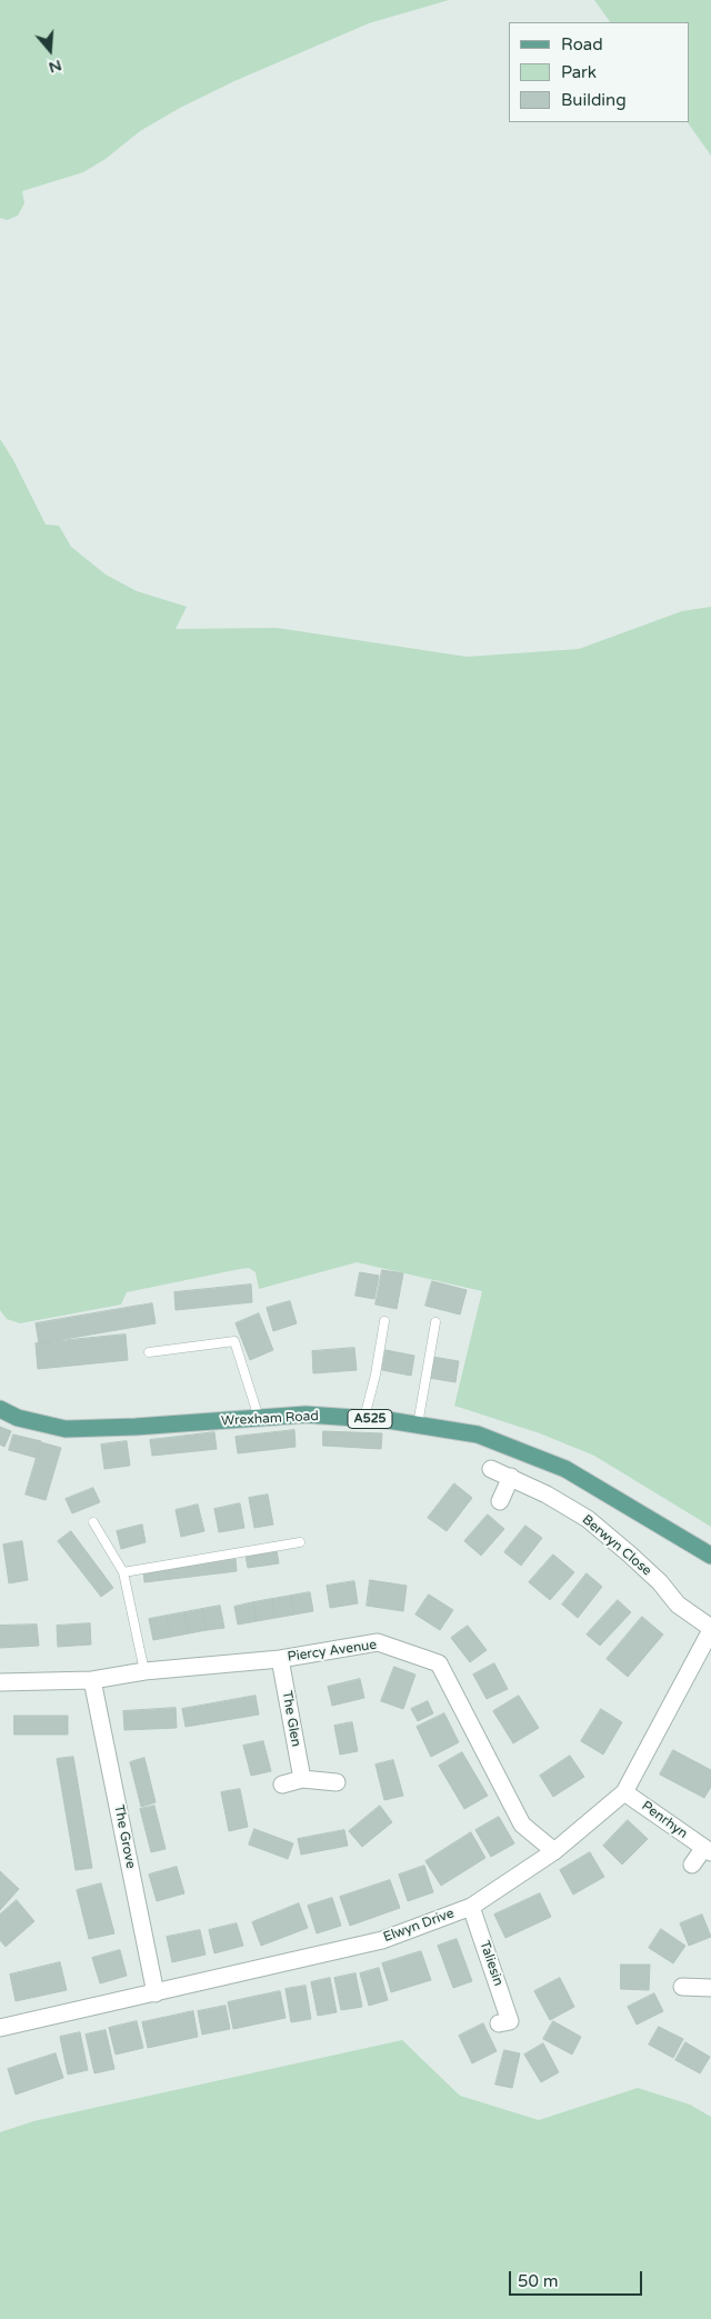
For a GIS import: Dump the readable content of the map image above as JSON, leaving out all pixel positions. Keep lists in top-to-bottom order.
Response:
{
  "streets": {
    "main road": ["Wrexham Road", "A525"],
    "street": [
      "Berwyn Close",
      "Piercy Avenue",
      "The Glen",
      "Penrhyn",
      "The Grove",
      "Elwyn Drive",
      "Taliesin"
    ]
  },
  "crossings": [
    ["Berwyn Close", "Elwyn Drive"],
    ["Piercy Avenue", "The Glen"],
    ["Piercy Avenue", "The Grove"],
    ["Piercy Avenue", "Elwyn Drive"],
    ["Penrhyn", "Elwyn Drive"],
    ["The Grove", "Elwyn Drive"],
    ["Elwyn Drive", "Taliesin"]
  ],
  "legend": ["Road", "Park", "Building"],
  "scale_bar": "50 m",
  "north": "bottom"
}
